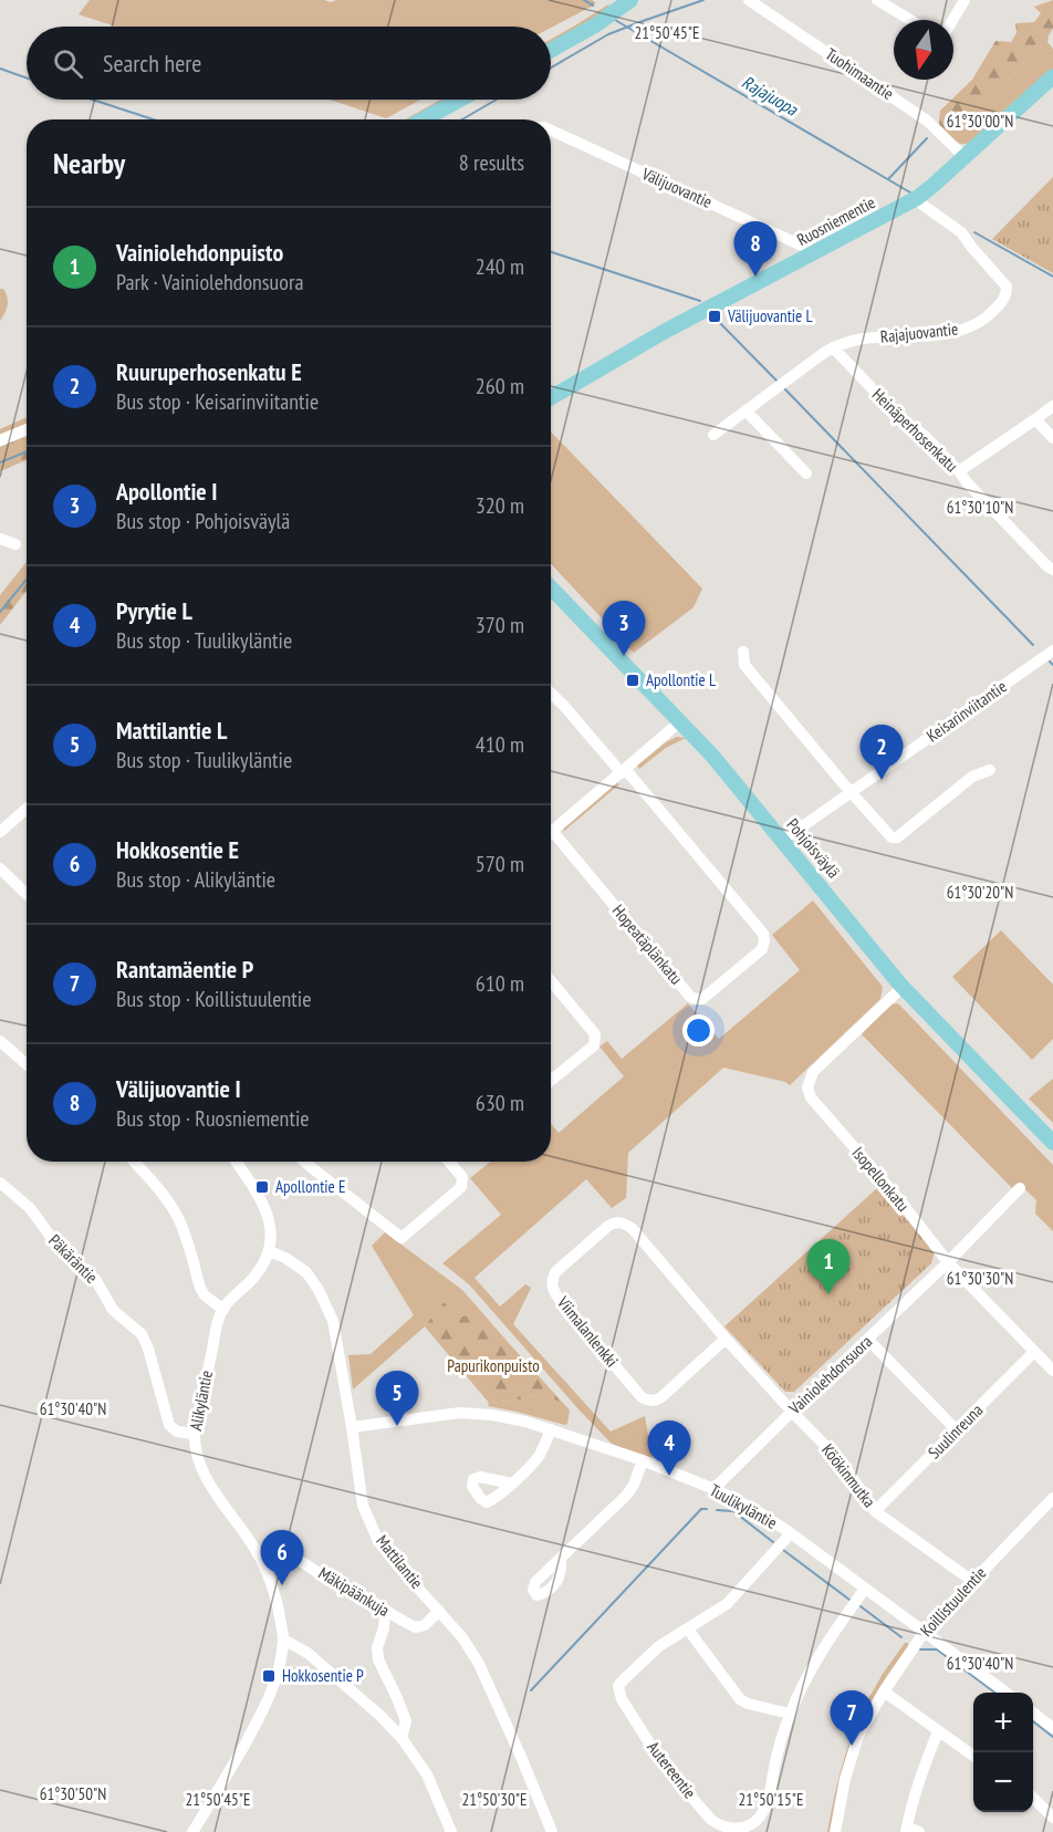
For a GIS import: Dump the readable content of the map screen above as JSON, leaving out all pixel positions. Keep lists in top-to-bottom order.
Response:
{
  "streets": {
    "main road": ["Ruosniementie", "Pohjoisväylä"],
    "street": [
      "Tuohimaantie",
      "Välijuovantie",
      "Rajajuovantie",
      "Heinäperhosenkatu",
      "Keisarinviitantie",
      "Hopeatäplänkatu",
      "Isopellonkatu",
      "Päkäräntie",
      "Viimalanlenkki",
      "Vainiolehdonsuora",
      "Alikyläntie",
      "Suulinreuna",
      "Köökinmutka",
      "Tuulikyläntie",
      "Mattilantie",
      "Mäkipäänkuja",
      "Koillistuulentie",
      "Autereentie"
    ]
  },
  "crossings": [
    ["Tuohimaantie", "Ruosniementie"],
    ["Välijuovantie", "Ruosniementie"],
    ["Ruosniementie", "Rajajuovantie"],
    ["Rajajuovantie", "Heinäperhosenkatu"],
    ["Keisarinviitantie", "Pohjoisväylä"],
    ["Pohjoisväylä", "Isopellonkatu"],
    ["Isopellonkatu", "Vainiolehdonsuora"],
    ["Isopellonkatu", "Suulinreuna"],
    ["Päkäräntie", "Alikyläntie"],
    ["Viimalanlenkki", "Vainiolehdonsuora"],
    ["Viimalanlenkki", "Köökinmutka"],
    ["Vainiolehdonsuora", "Köökinmutka"],
    ["Vainiolehdonsuora", "Tuulikyläntie"],
    ["Alikyläntie", "Mattilantie"],
    ["Alikyläntie", "Mäkipäänkuja"],
    ["Suulinreuna", "Köökinmutka"],
    ["Köökinmutka", "Koillistuulentie"],
    ["Tuulikyläntie", "Mattilantie"],
    ["Tuulikyläntie", "Koillistuulentie"],
    ["Tuulikyläntie", "Autereentie"],
    ["Mattilantie", "Mäkipäänkuja"]
  ],
  "water": ["Rajajuopa"],
  "parks": ["Papurikonpuisto"],
  "places": {
    "transit": [
      "Välijuovantie L",
      "Apollontie L",
      "Apollontie E",
      "Hokkosentie P"
    ]
  },
  "north": "bottom",
  "page": {
    "search": "Search here",
    "heading": ["Nearby", "8 results"],
    "list": [
      {
        "mark": "1",
        "name": "Vainiolehdonpuisto",
        "note": "Park · Vainiolehdonsuora",
        "value": "240 m"
      },
      {
        "mark": "2",
        "name": "Ruuruperhosenkatu E",
        "note": "Bus stop · Keisarinviitantie",
        "value": "260 m"
      },
      {
        "mark": "3",
        "name": "Apollontie I",
        "note": "Bus stop · Pohjoisväylä",
        "value": "320 m"
      },
      {
        "mark": "4",
        "name": "Pyrytie L",
        "note": "Bus stop · Tuulikyläntie",
        "value": "370 m"
      },
      {
        "mark": "5",
        "name": "Mattilantie L",
        "note": "Bus stop · Tuulikyläntie",
        "value": "410 m"
      },
      {
        "mark": "6",
        "name": "Hokkosentie E",
        "note": "Bus stop · Alikyläntie",
        "value": "570 m"
      },
      {
        "mark": "7",
        "name": "Rantamäentie P",
        "note": "Bus stop · Koillistuulentie",
        "value": "610 m"
      },
      {
        "mark": "8",
        "name": "Välijuovantie I",
        "note": "Bus stop · Ruosniementie",
        "value": "630 m"
      }
    ],
    "pins": [
      "8",
      "3",
      "2",
      "1",
      "5",
      "4",
      "6",
      "7"
    ],
    "map_buttons": ["+", "−"]
  },
  "coordinates": [
    "21°50'45\"E",
    "61°30'00\"N",
    "61°30'10\"N",
    "61°30'20\"N",
    "61°30'30\"N",
    "61°30'40\"N",
    "61°30'50\"N",
    "21°50'30\"E",
    "21°50'15\"E"
  ]
}
